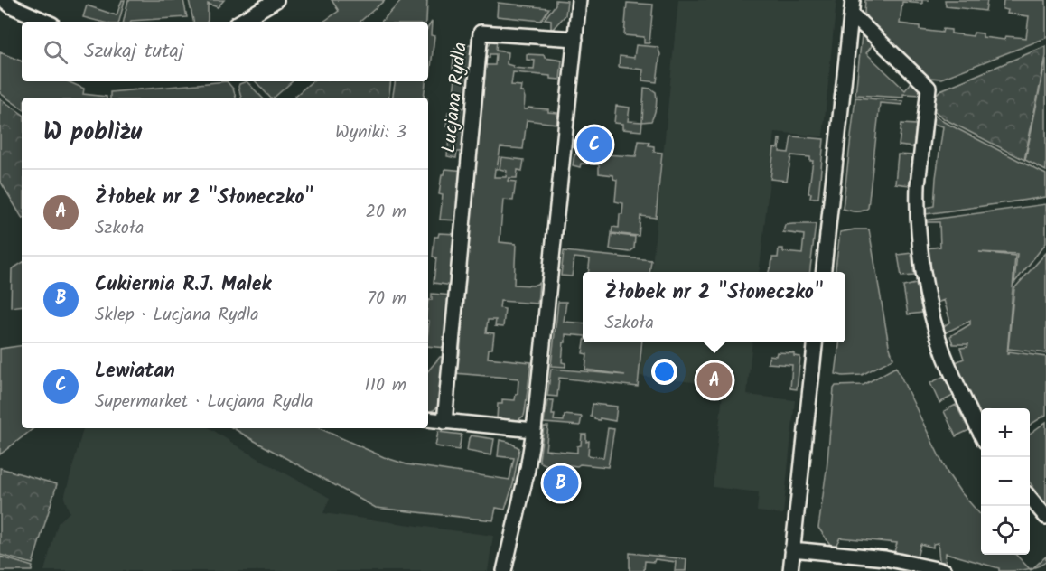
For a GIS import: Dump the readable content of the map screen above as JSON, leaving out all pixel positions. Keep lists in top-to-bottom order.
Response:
{
  "streets": {
    "street": ["Lucjana Rydla"]
  },
  "page": {
    "search": "Szukaj tutaj",
    "heading": ["W pobliżu", "Wyniki: 3"],
    "pins": ["C", "A", "B"],
    "list": [
      {
        "mark": "A",
        "name": "Żłobek nr 2 \"Słoneczko\"",
        "note": "Szkoła",
        "value": "20 m"
      },
      {
        "mark": "B",
        "name": "Cukiernia R.J. Malek",
        "note": "Sklep · Lucjana Rydla",
        "value": "70 m"
      },
      {
        "mark": "C",
        "name": "Lewiatan",
        "note": "Supermarket · Lucjana Rydla",
        "value": "110 m"
      }
    ],
    "popup": ["Żłobek nr 2 \"Słoneczko\"", "Szkoła"],
    "map_buttons": ["+", "−"]
  }
}
